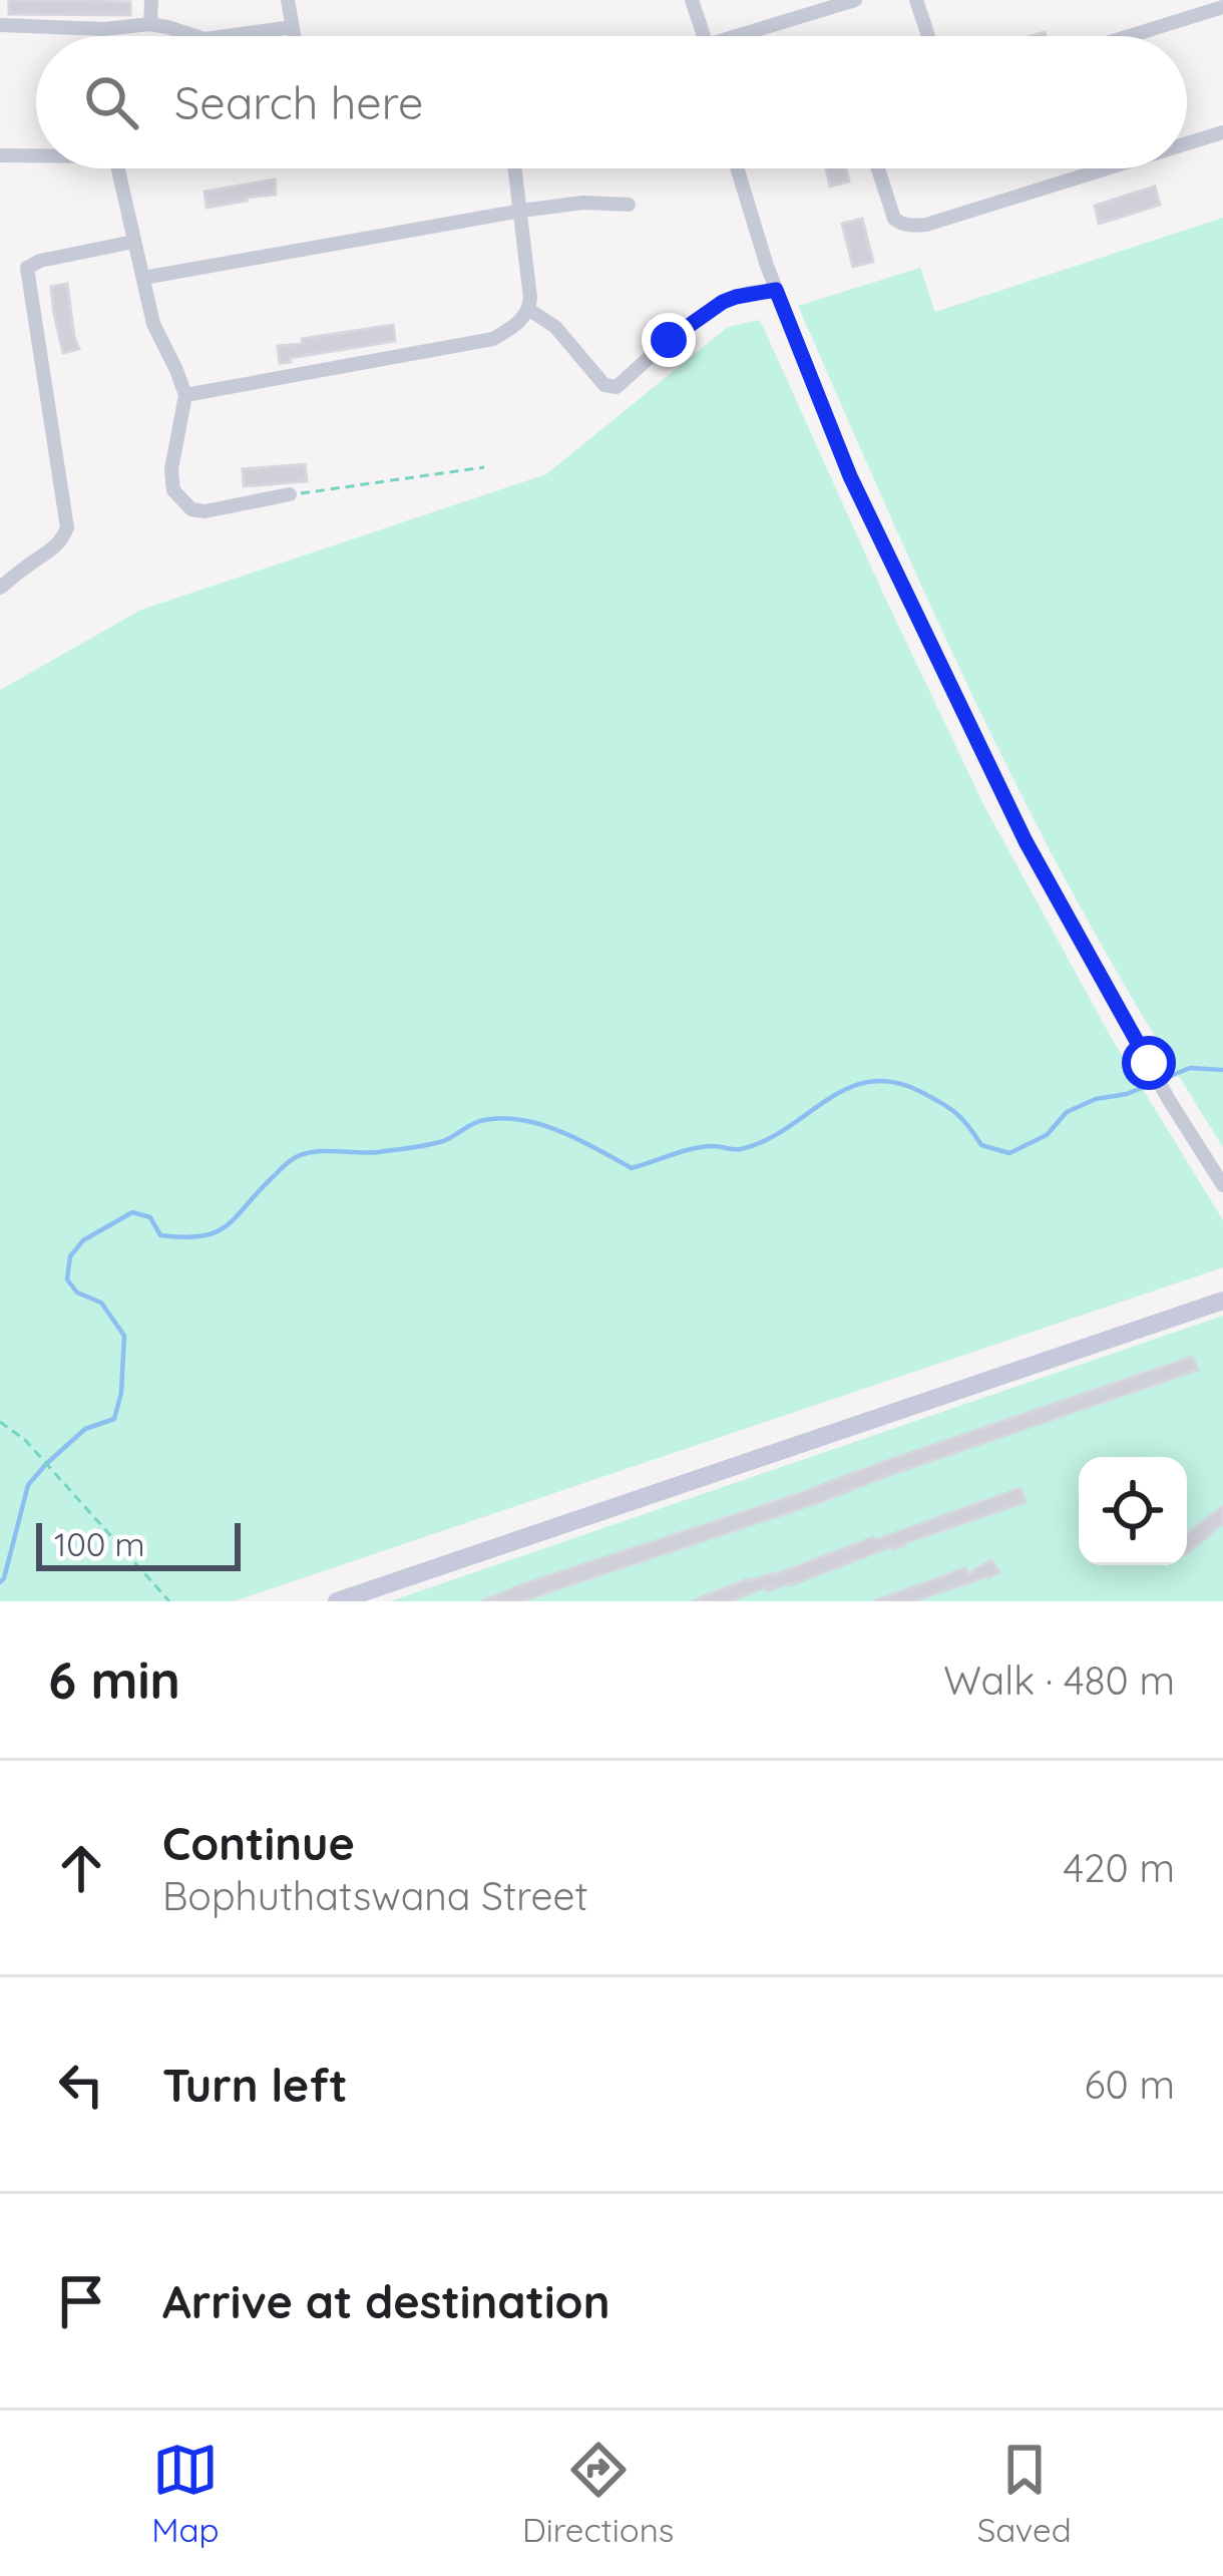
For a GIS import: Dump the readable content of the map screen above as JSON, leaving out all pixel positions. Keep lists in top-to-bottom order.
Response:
{
  "scale_bar": "100 m",
  "page": {
    "search": "Search here",
    "scale": "100 m",
    "heading": ["6 min", "Walk · 480 m"],
    "list": [
      ["Continue", "Bophuthatswana Street", "420 m"],
      ["Turn left", "60 m"],
      "Arrive at destination"
    ],
    "nav": ["Map", "Directions", "Saved"]
  }
}
